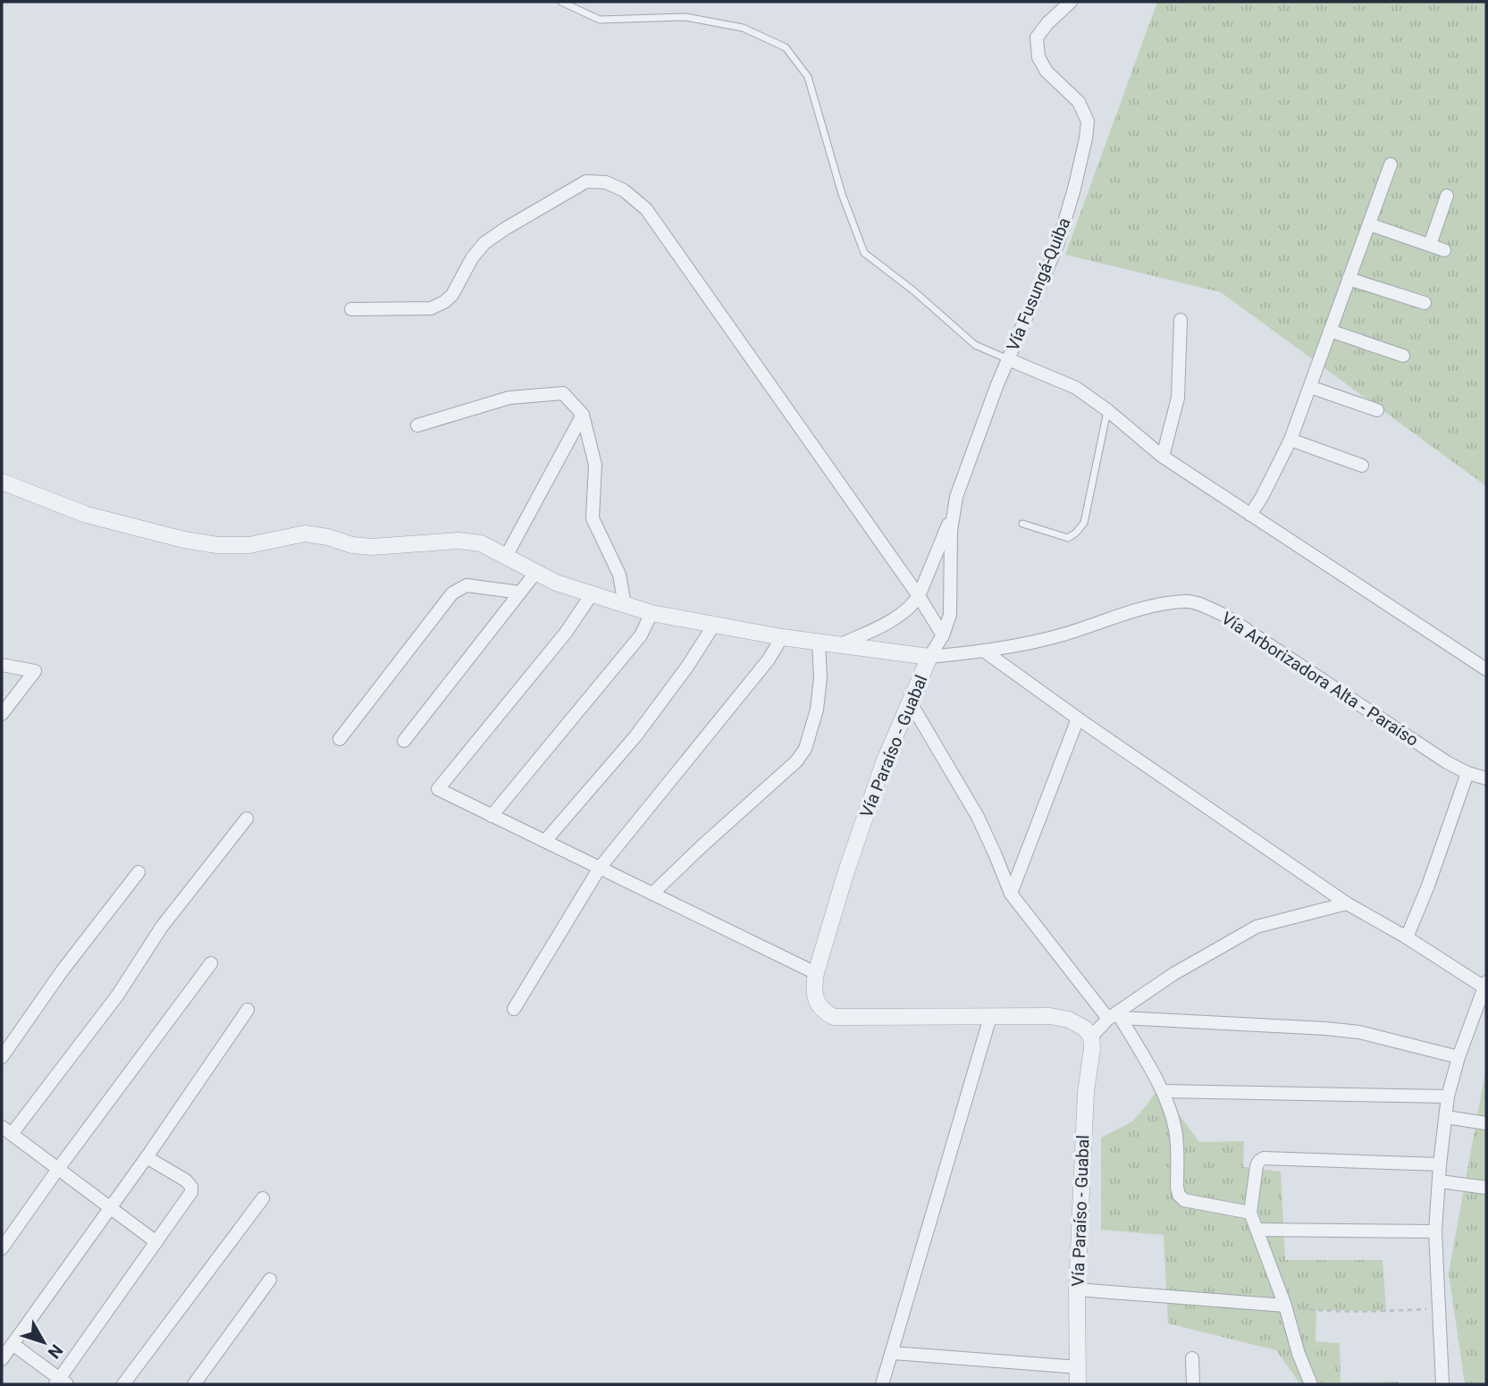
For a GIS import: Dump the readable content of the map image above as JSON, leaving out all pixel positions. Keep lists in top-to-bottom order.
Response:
{
  "streets": {
    "street": ["Vía Fusungá-Quiba", "Vía Arborizadora Alta - Paraíso", "Vía Paraíso - Guabal"]
  },
  "crossings": [
    ["Vía Arborizadora Alta - Paraíso", "Vía Paraíso - Guabal"]
  ],
  "north": "bottom right"
}
